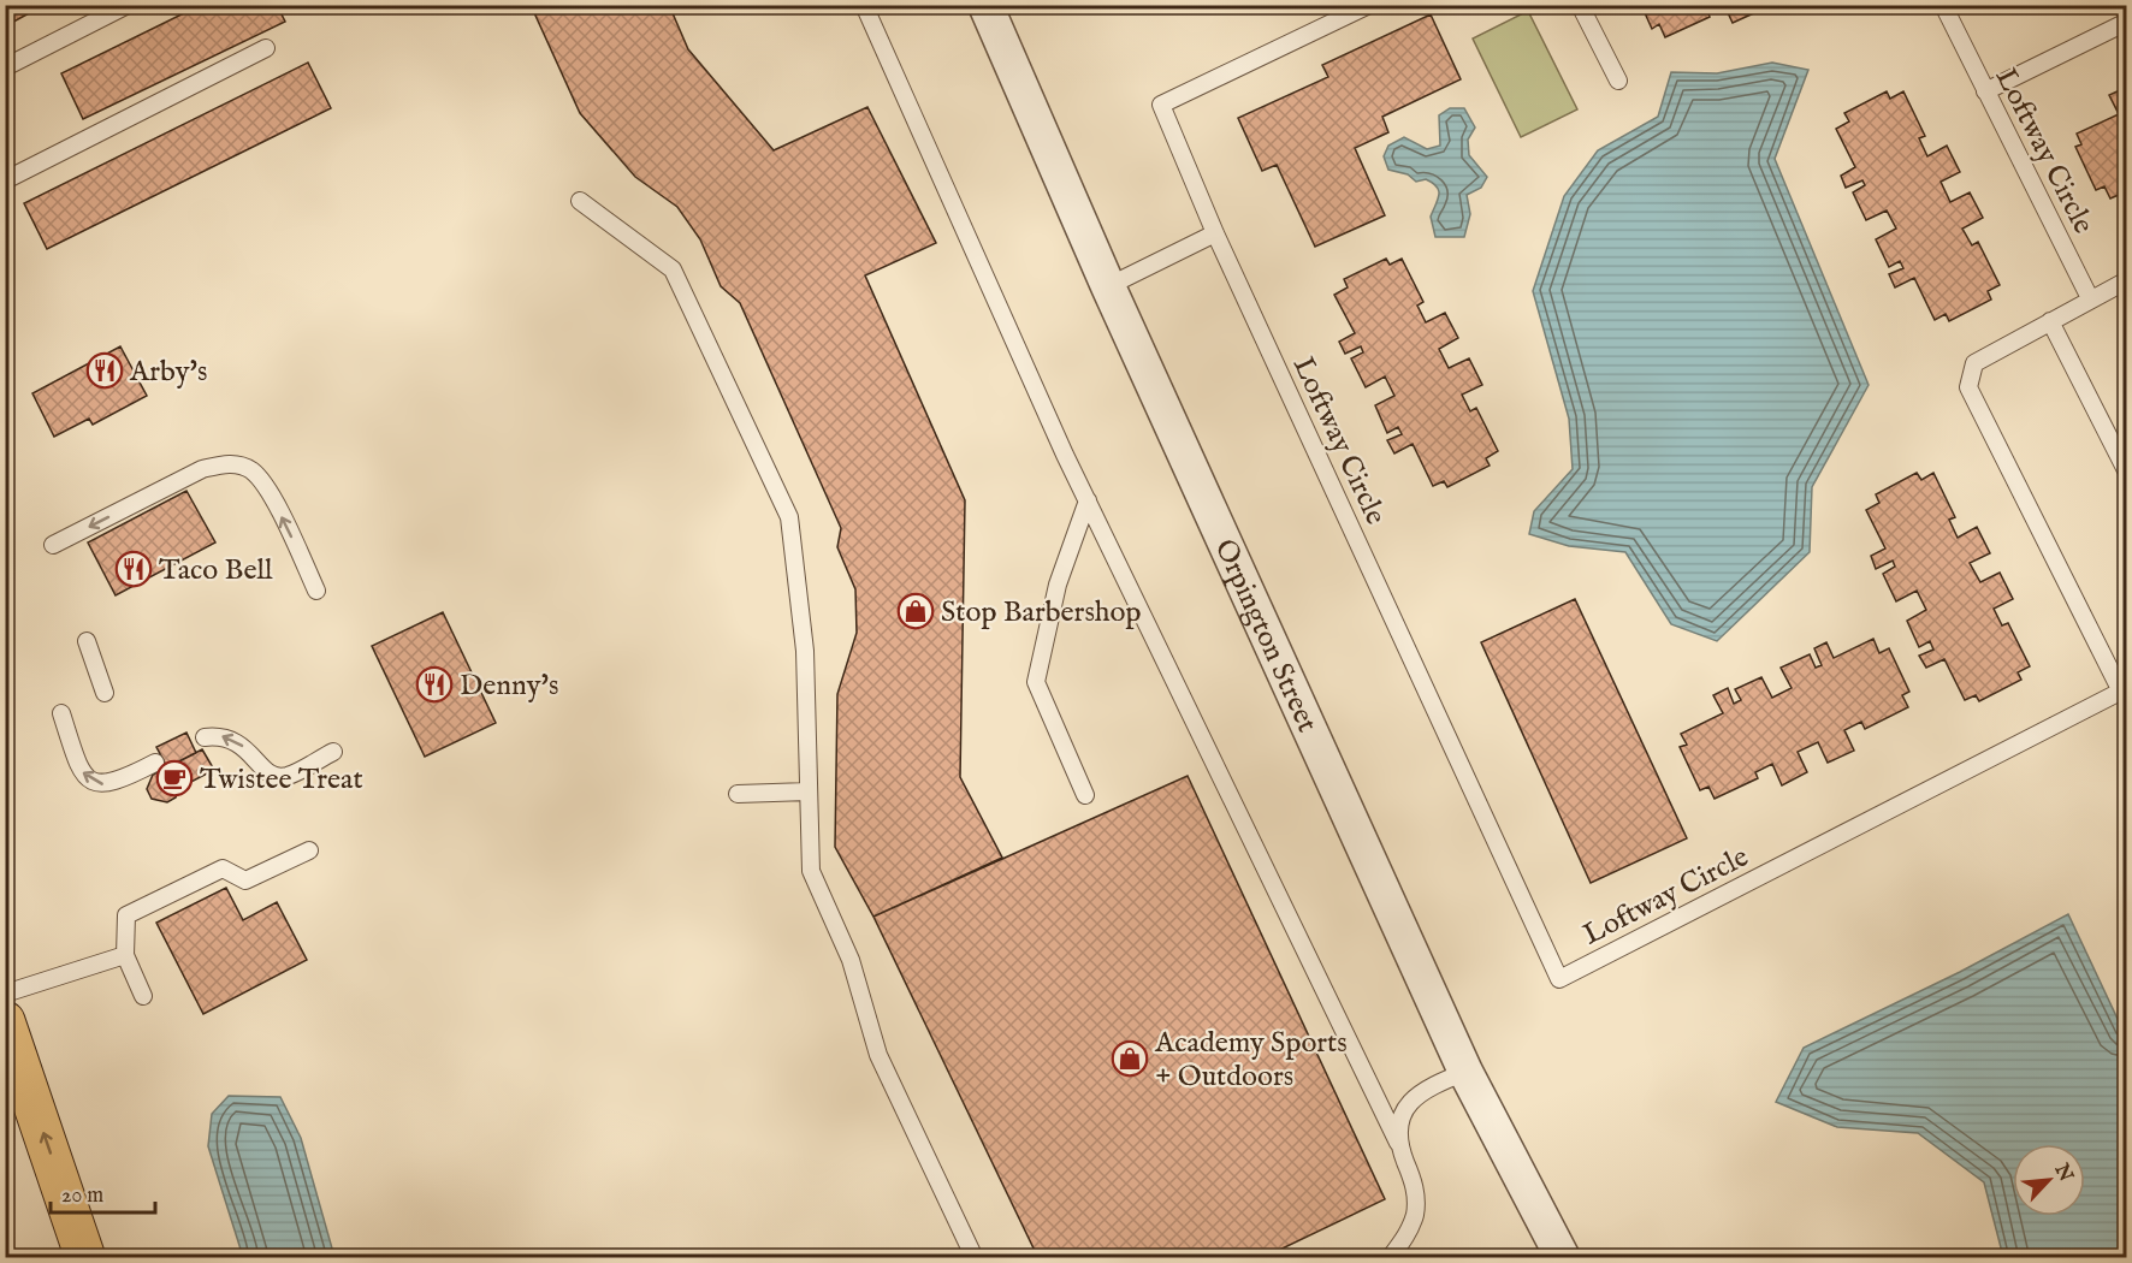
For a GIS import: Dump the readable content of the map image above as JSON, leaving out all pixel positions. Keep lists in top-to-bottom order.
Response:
{
  "streets": {
    "street": ["Orpington Street"],
    "lane": ["Loftway Circle"]
  },
  "places": {
    "restaurant": ["Arby's", "Taco Bell", "Denny's"],
    "shop": ["Stop Barbershop", "Academy Sports + Outdoors"],
    "cafe": ["Twistee Treat"]
  },
  "scale_bar": "20 m",
  "north": "top right"
}
